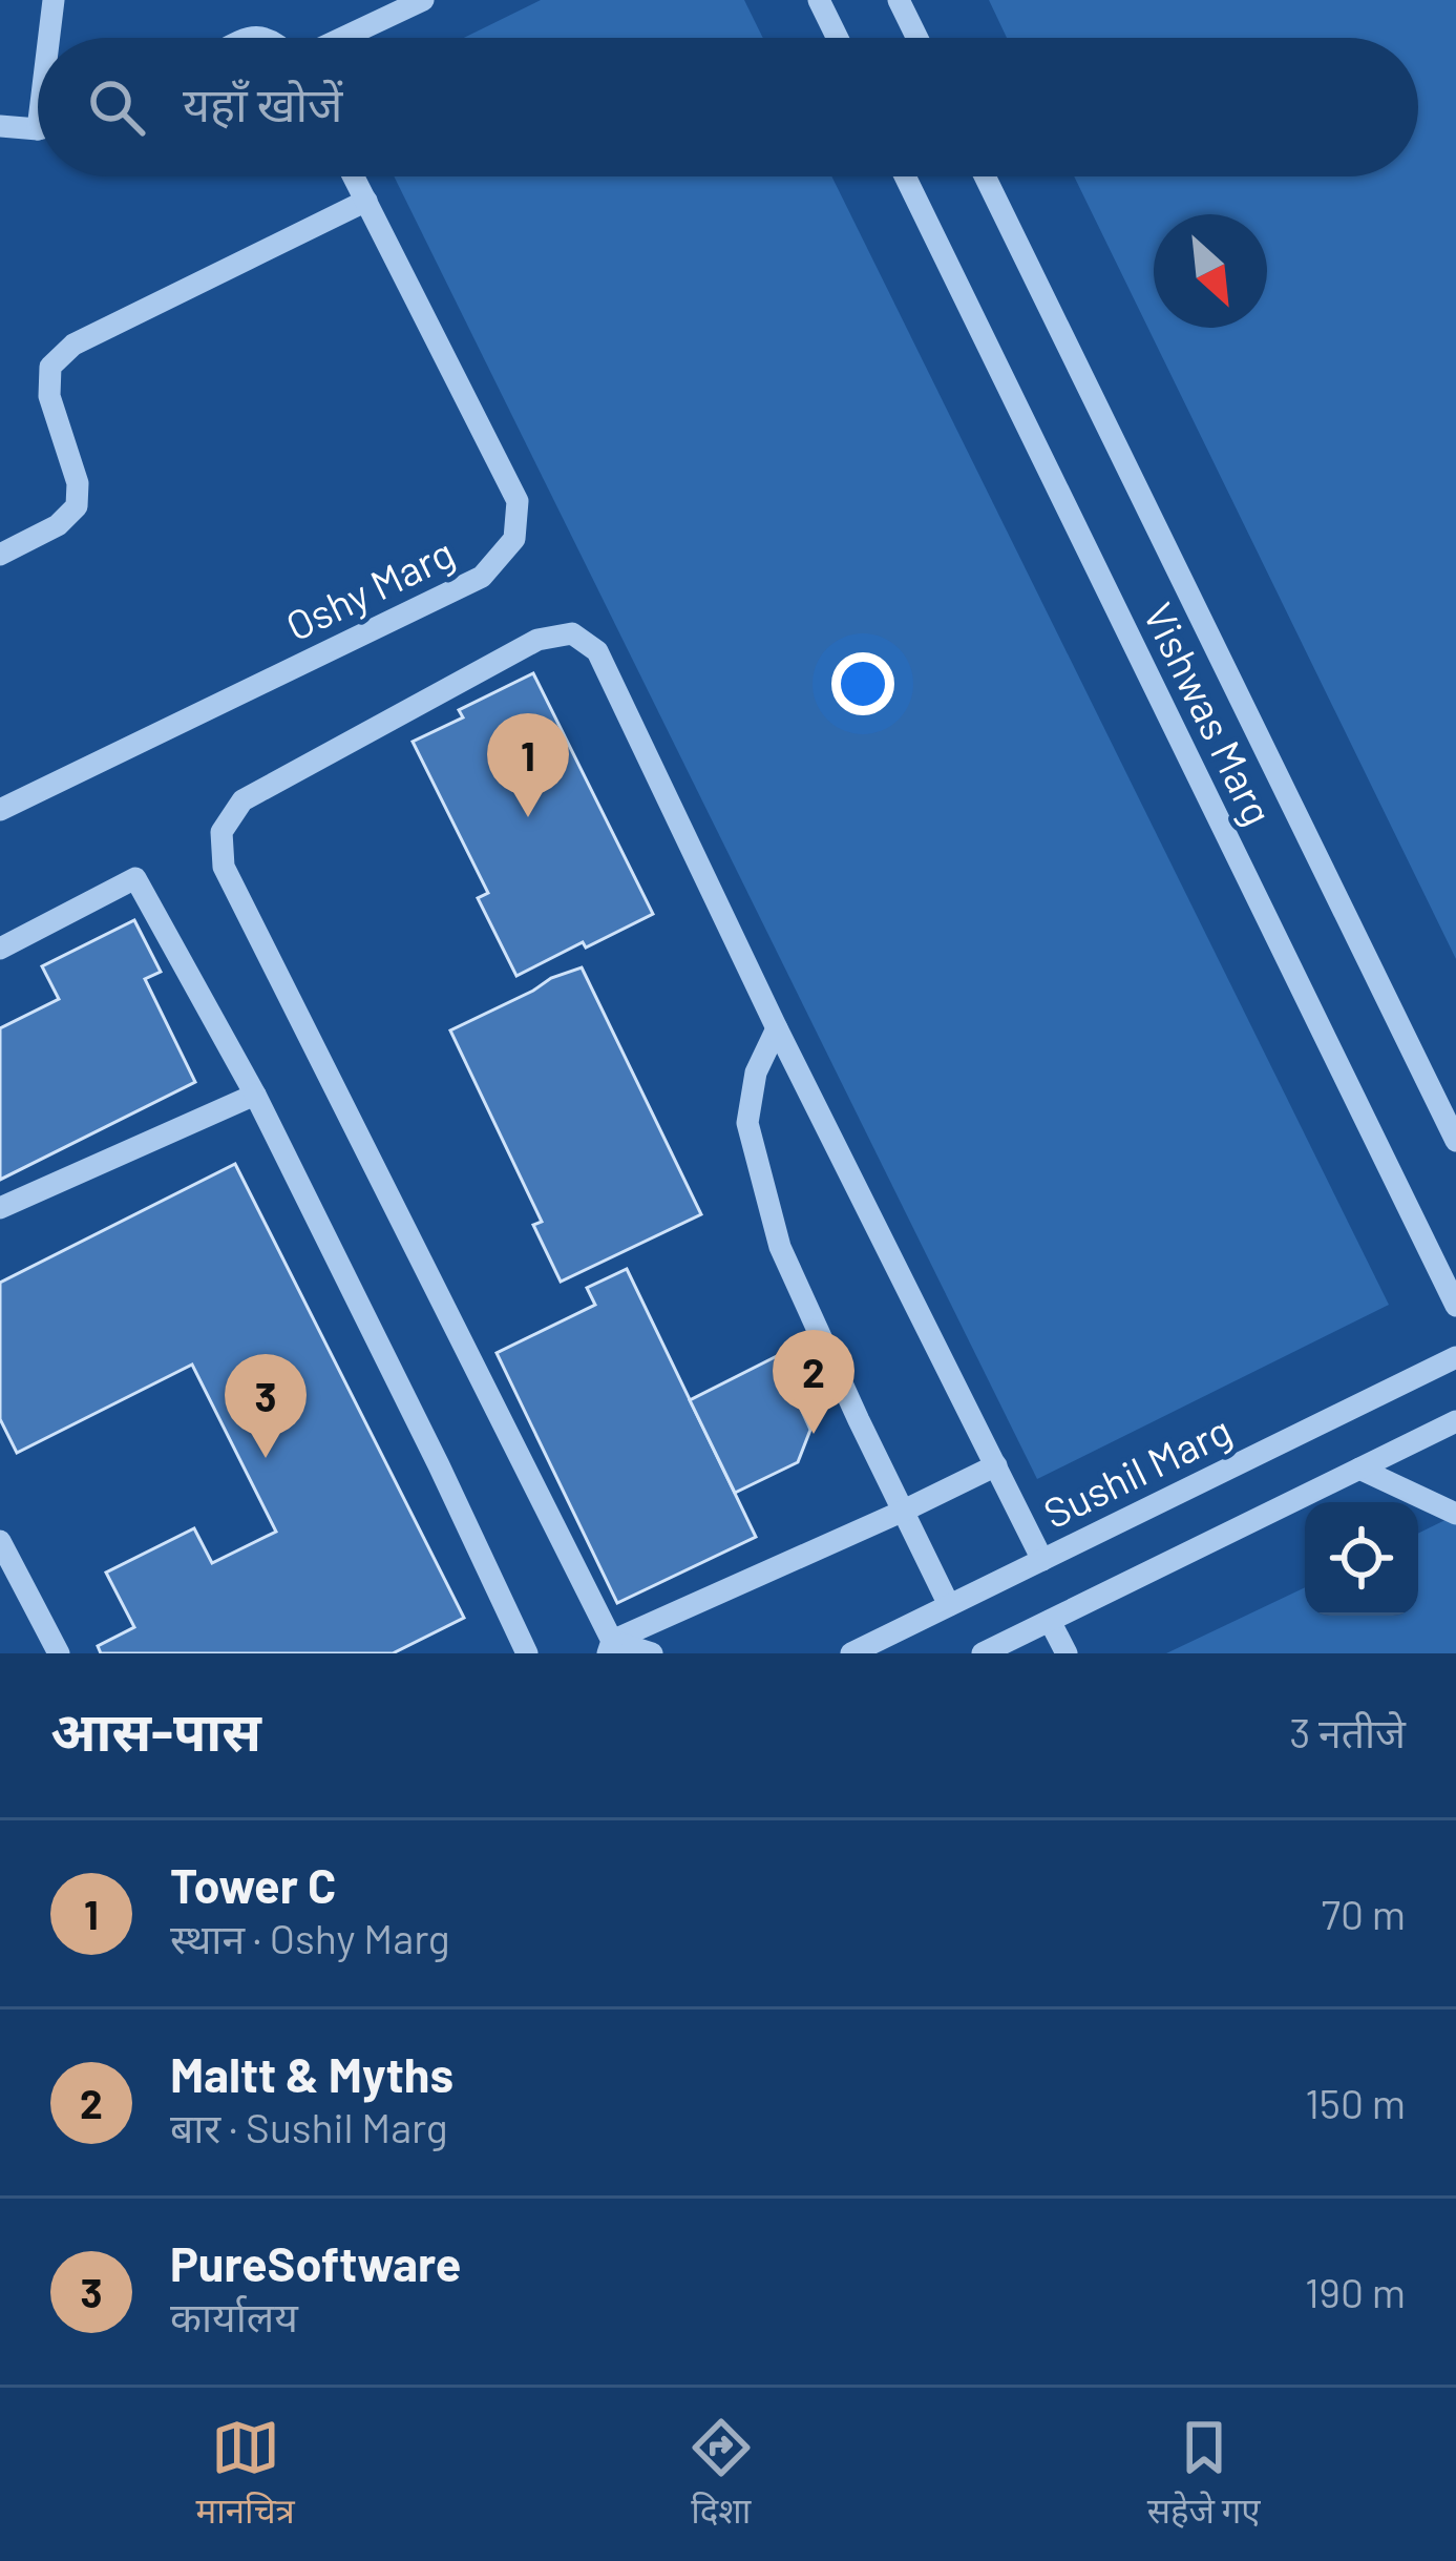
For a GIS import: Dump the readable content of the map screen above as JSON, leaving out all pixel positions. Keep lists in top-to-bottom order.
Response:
{
  "streets": {
    "street": ["Oshy Marg", "Vishwas Marg", "Sushil Marg"]
  },
  "north": "bottom right",
  "page": {
    "search": "यहाँ खोजें",
    "pins": ["1", "2", "3"],
    "heading": ["आस-पास", "3 नतीजे"],
    "list": [
      {
        "mark": "1",
        "name": "Tower C",
        "note": "स्थान · Oshy Marg",
        "value": "70 m"
      },
      {
        "mark": "2",
        "name": "Maltt & Myths",
        "note": "बार · Sushil Marg",
        "value": "150 m"
      },
      {
        "mark": "3",
        "name": "PureSoftware",
        "note": "कार्यालय",
        "value": "190 m"
      }
    ],
    "nav": ["मानचित्र", "दिशा", "सहेजे गए"]
  }
}
